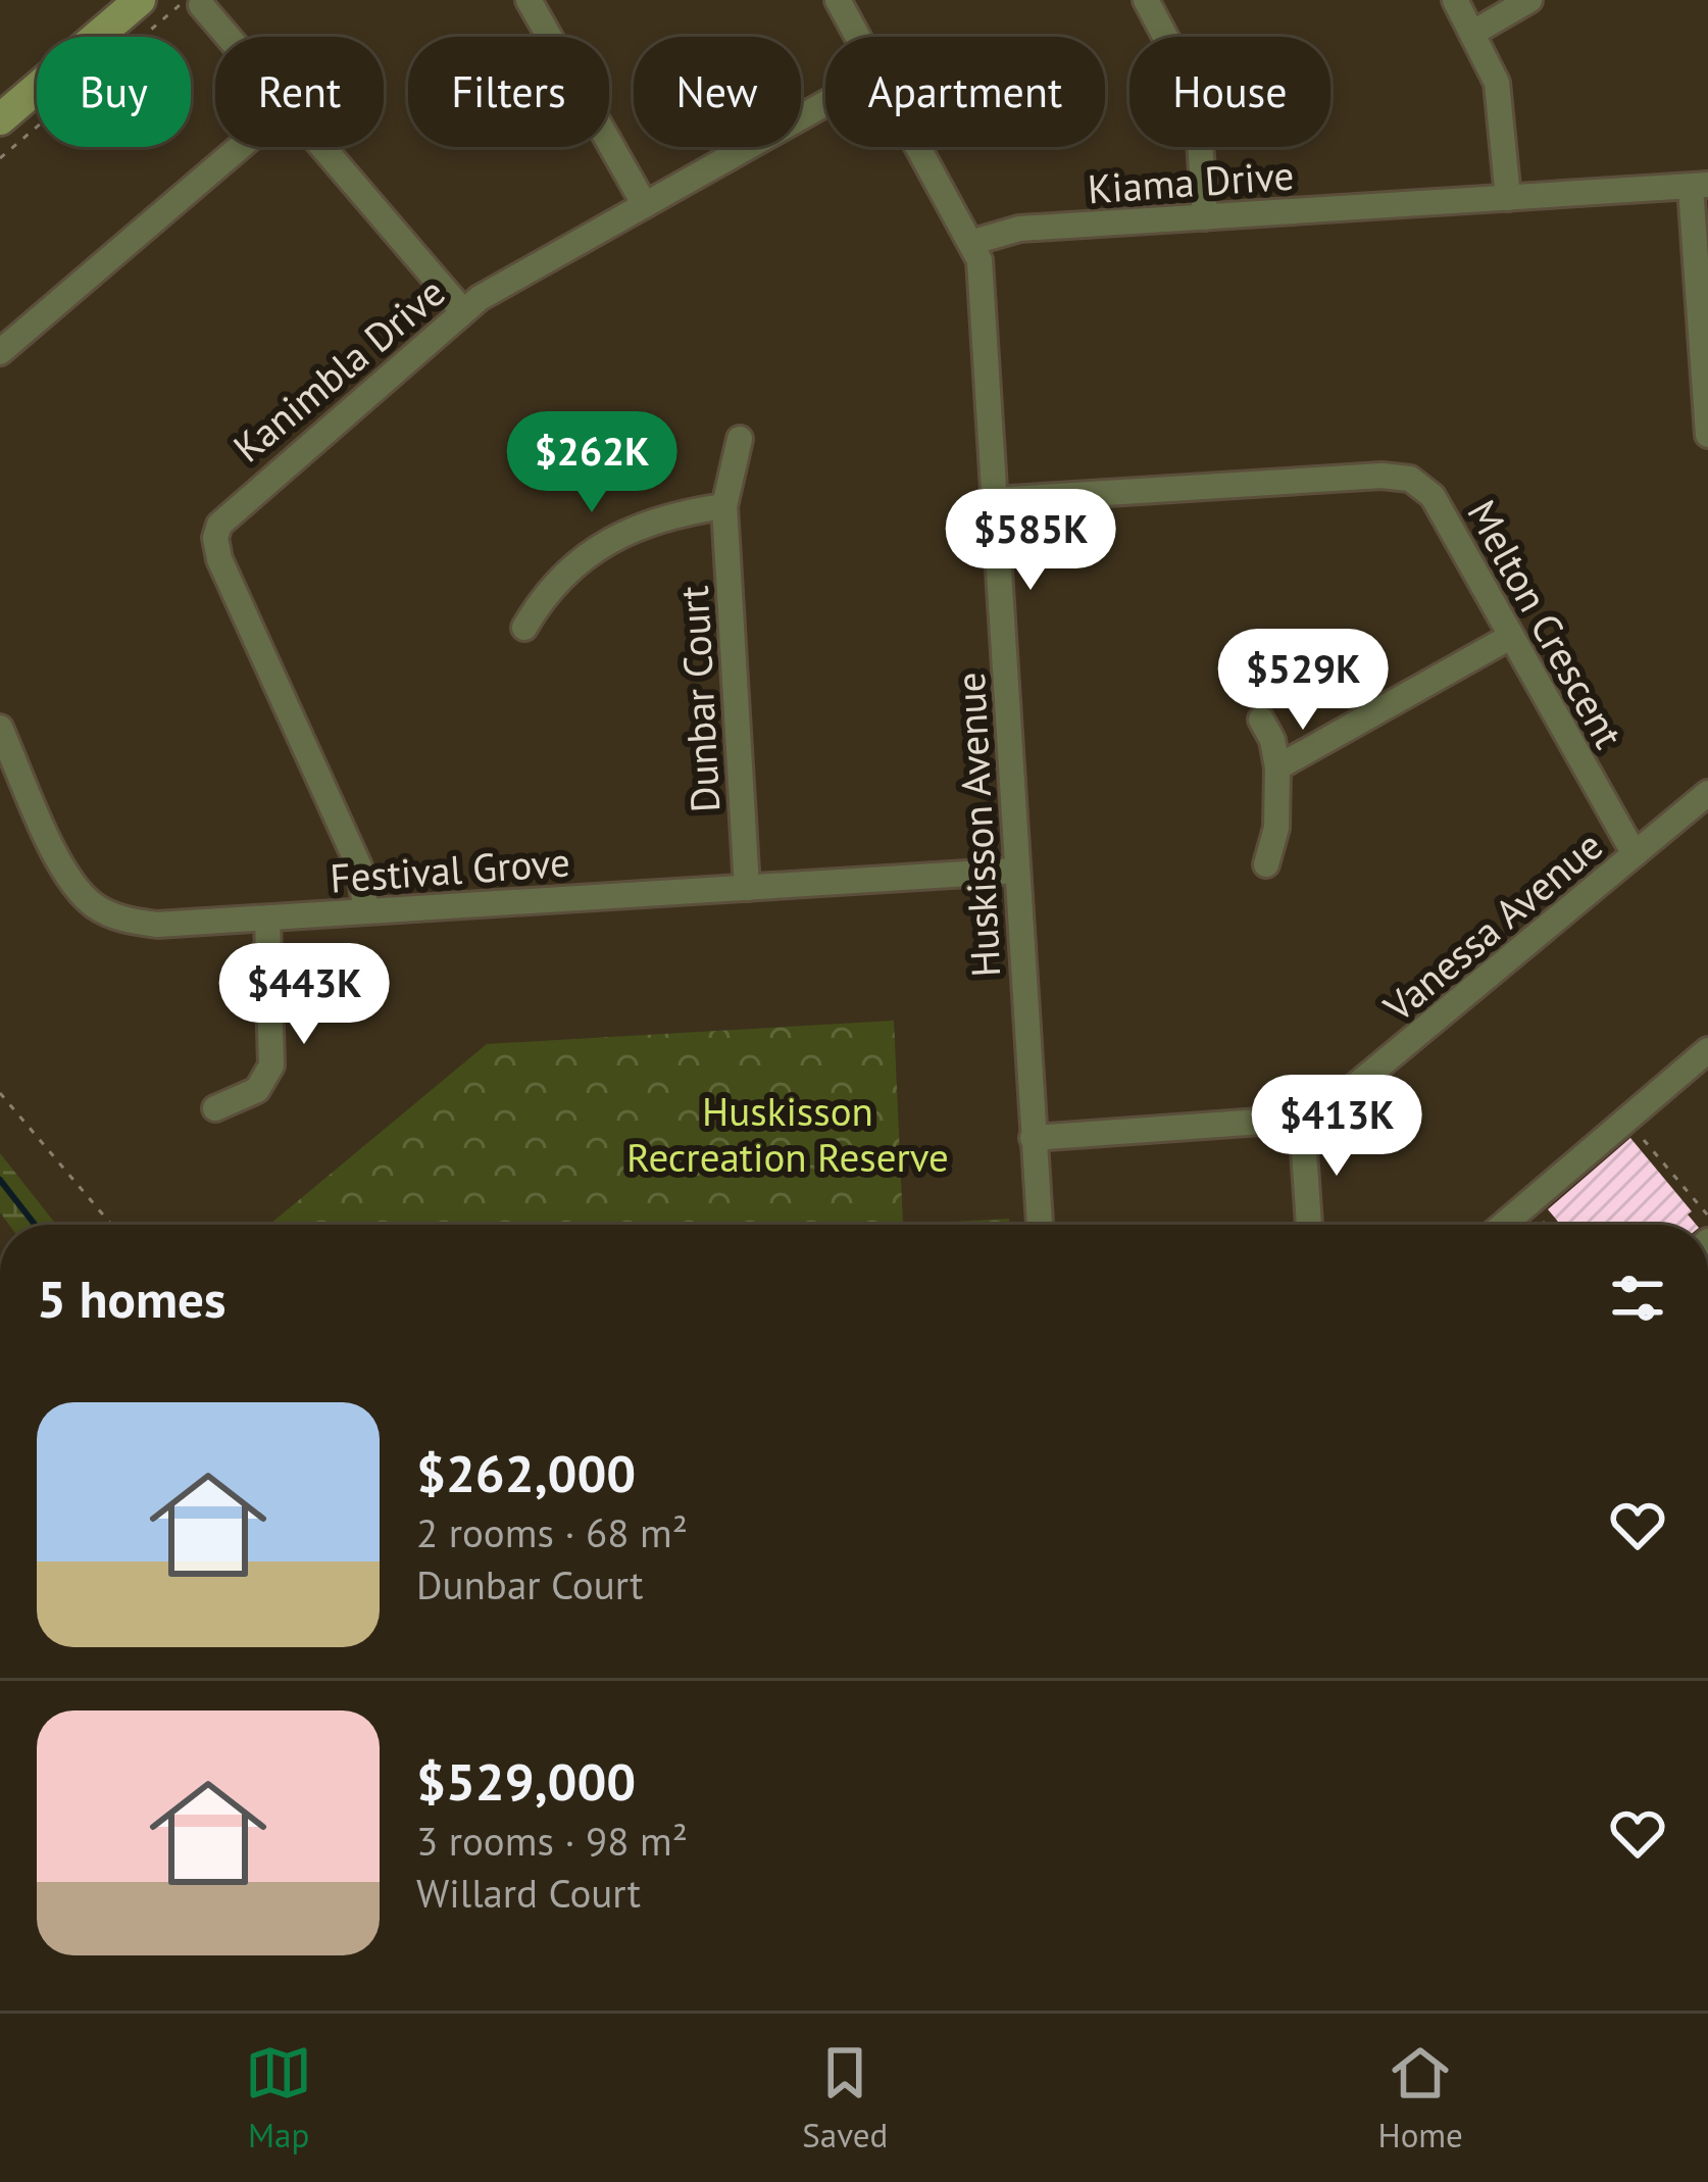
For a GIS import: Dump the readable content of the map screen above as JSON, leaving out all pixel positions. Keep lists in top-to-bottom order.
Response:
{
  "streets": {
    "street": [
      "Kiama Drive",
      "Kanimbla Drive",
      "Melton Crescent",
      "Dunbar Court",
      "Huskisson Avenue",
      "Festival Grove",
      "Vanessa Avenue"
    ]
  },
  "crossings": [
    ["Kiama Drive", "Huskisson Avenue"],
    ["Kanimbla Drive", "Festival Grove"],
    ["Melton Crescent", "Huskisson Avenue"],
    ["Melton Crescent", "Vanessa Avenue"],
    ["Dunbar Court", "Festival Grove"],
    ["Huskisson Avenue", "Festival Grove"],
    ["Huskisson Avenue", "Vanessa Avenue"]
  ],
  "parks": ["Huskisson Recreation Reserve"],
  "page": {
    "chip": [
      "Buy",
      "Rent",
      "Filters",
      "New",
      "Apartment",
      "House"
    ],
    "price": [
      "$262K",
      "$585K",
      "$529K",
      "$443K",
      "$413K"
    ],
    "heading": "5 homes",
    "list": [
      {
        "name": "$262,000",
        "note": "2 rooms · 68 m² · Dunbar Court"
      },
      {
        "name": "$529,000",
        "note": "3 rooms · 98 m² · Willard Court"
      }
    ],
    "tabs": ["Map", "Saved", "Home"]
  }
}
